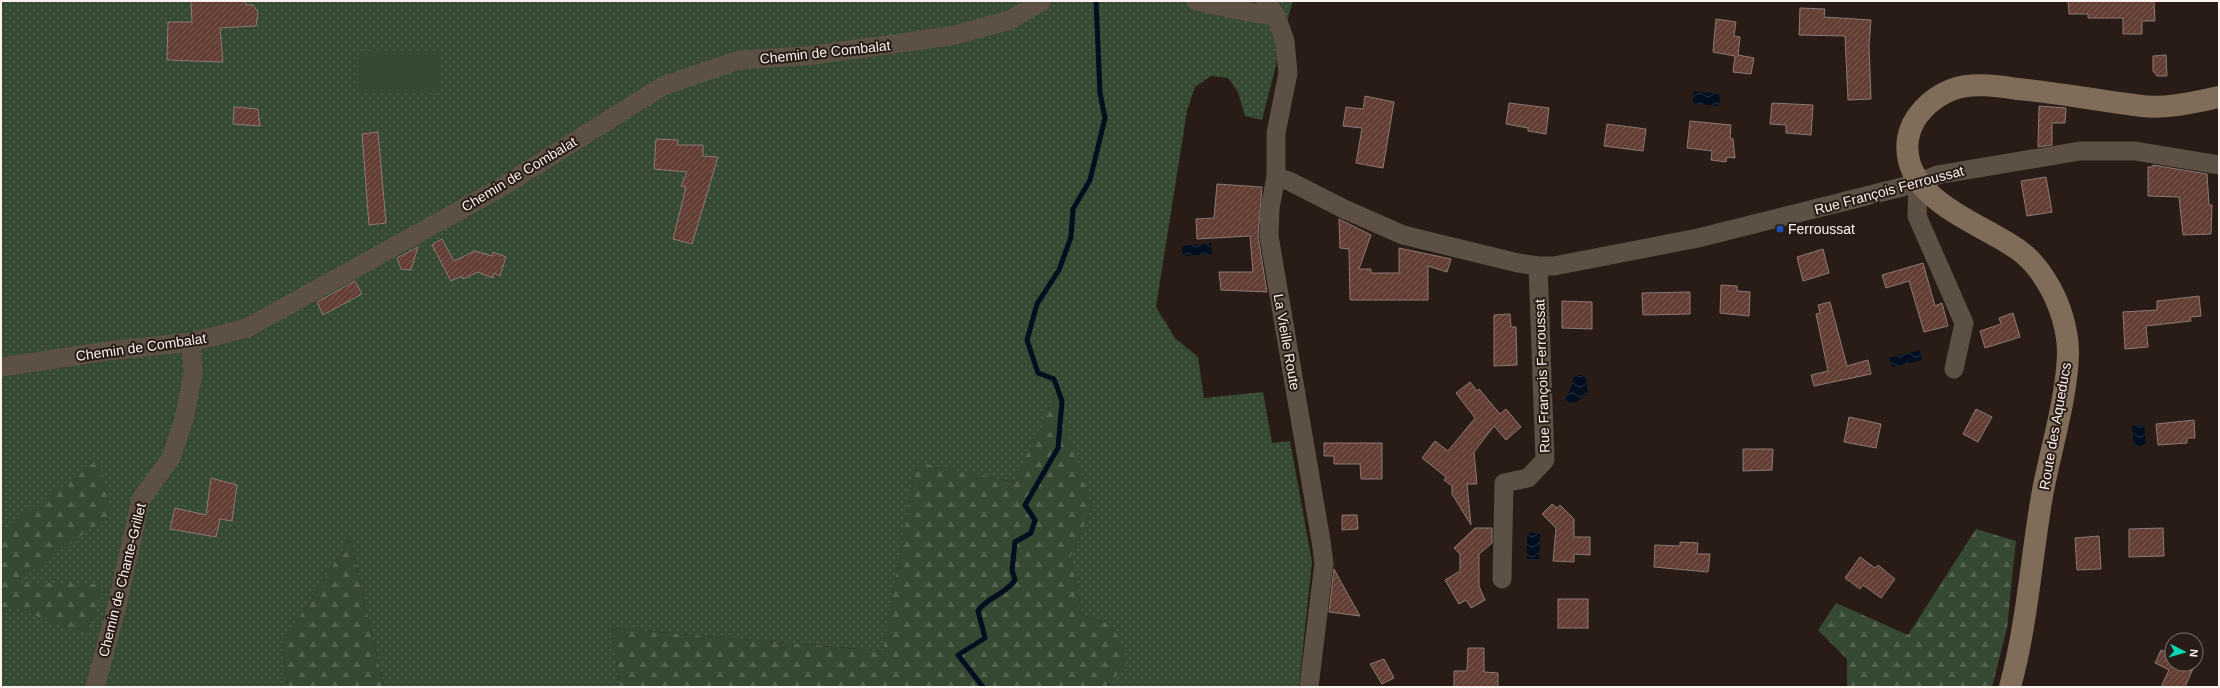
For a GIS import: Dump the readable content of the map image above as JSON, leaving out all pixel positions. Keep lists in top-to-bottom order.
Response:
{
  "streets": {
    "main road": ["Route des Aqueducs"],
    "street": [
      "Chemin de Combalat",
      "Rue François Ferroussat",
      "La Vieille Route",
      "Chemin de Chante-Grillet"
    ]
  },
  "crossings": [
    ["Chemin de Combalat", "Chemin de Chante-Grillet"],
    ["Rue François Ferroussat", "La Vieille Route"],
    ["Rue François Ferroussat", "Route des Aqueducs"]
  ],
  "places": {
    "transit": ["Ferroussat"]
  },
  "north": "right"
}
